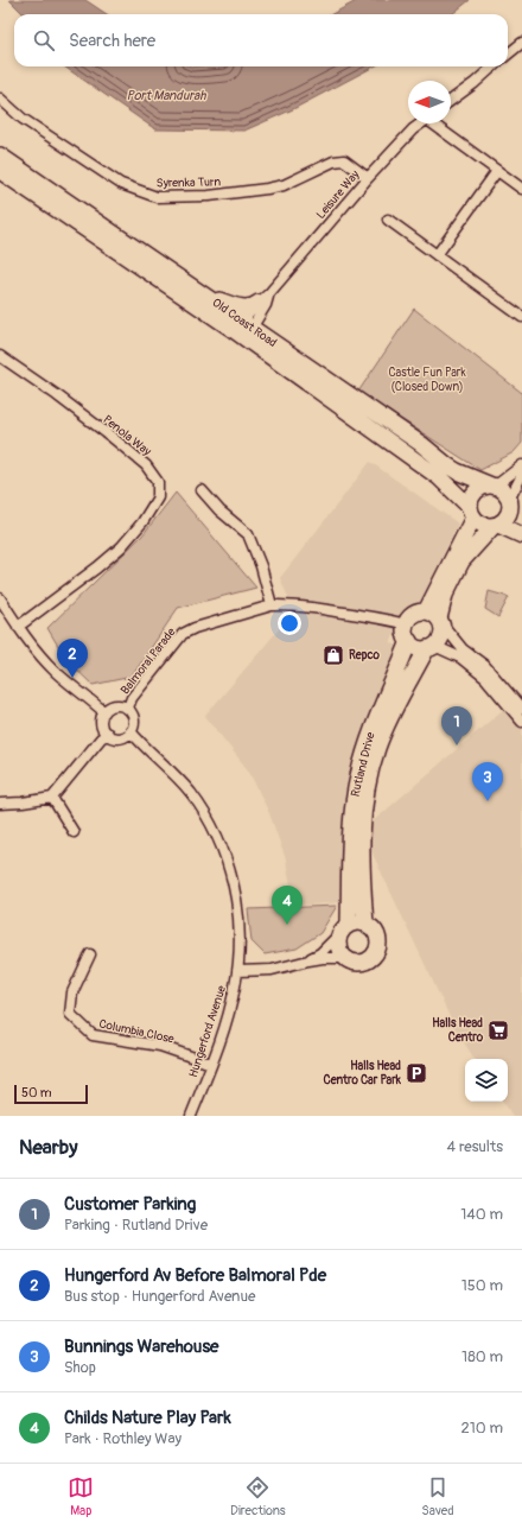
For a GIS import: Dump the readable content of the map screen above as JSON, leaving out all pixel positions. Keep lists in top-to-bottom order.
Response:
{
  "streets": {
    "main road": ["Old Coast Road", "Rutland Drive"],
    "street": [
      "Syrenka Turn",
      "Leisure Way",
      "Penola Way",
      "Balmoral Parade",
      "Columbia Close",
      "Hungerford Avenue"
    ]
  },
  "crossings": [
    ["Syrenka Turn", "Leisure Way"],
    ["Leisure Way", "Old Coast Road"],
    ["Balmoral Parade", "Rutland Drive"],
    ["Balmoral Parade", "Hungerford Avenue"],
    ["Columbia Close", "Hungerford Avenue"]
  ],
  "water": ["Port Mandurah"],
  "parks": ["Castle Fun Park (Closed Down)"],
  "places": {
    "shop": ["Repco"],
    "supermarket": ["Halls Head Centro"],
    "parking": ["Halls Head Centro Car Park"]
  },
  "scale_bar": "50 m",
  "north": "left",
  "page": {
    "search": "Search here",
    "pins": [
      "2",
      "1",
      "3",
      "4"
    ],
    "scale": "50 m",
    "heading": ["Nearby", "4 results"],
    "list": [
      {
        "mark": "1",
        "name": "Customer Parking",
        "note": "Parking · Rutland Drive",
        "value": "140 m"
      },
      {
        "mark": "2",
        "name": "Hungerford Av Before Balmoral Pde",
        "note": "Bus stop · Hungerford Avenue",
        "value": "150 m"
      },
      {
        "mark": "3",
        "name": "Bunnings Warehouse",
        "note": "Shop",
        "value": "180 m"
      },
      {
        "mark": "4",
        "name": "Childs Nature Play Park",
        "note": "Park · Rothley Way",
        "value": "210 m"
      }
    ],
    "nav": ["Map", "Directions", "Saved"]
  }
}
